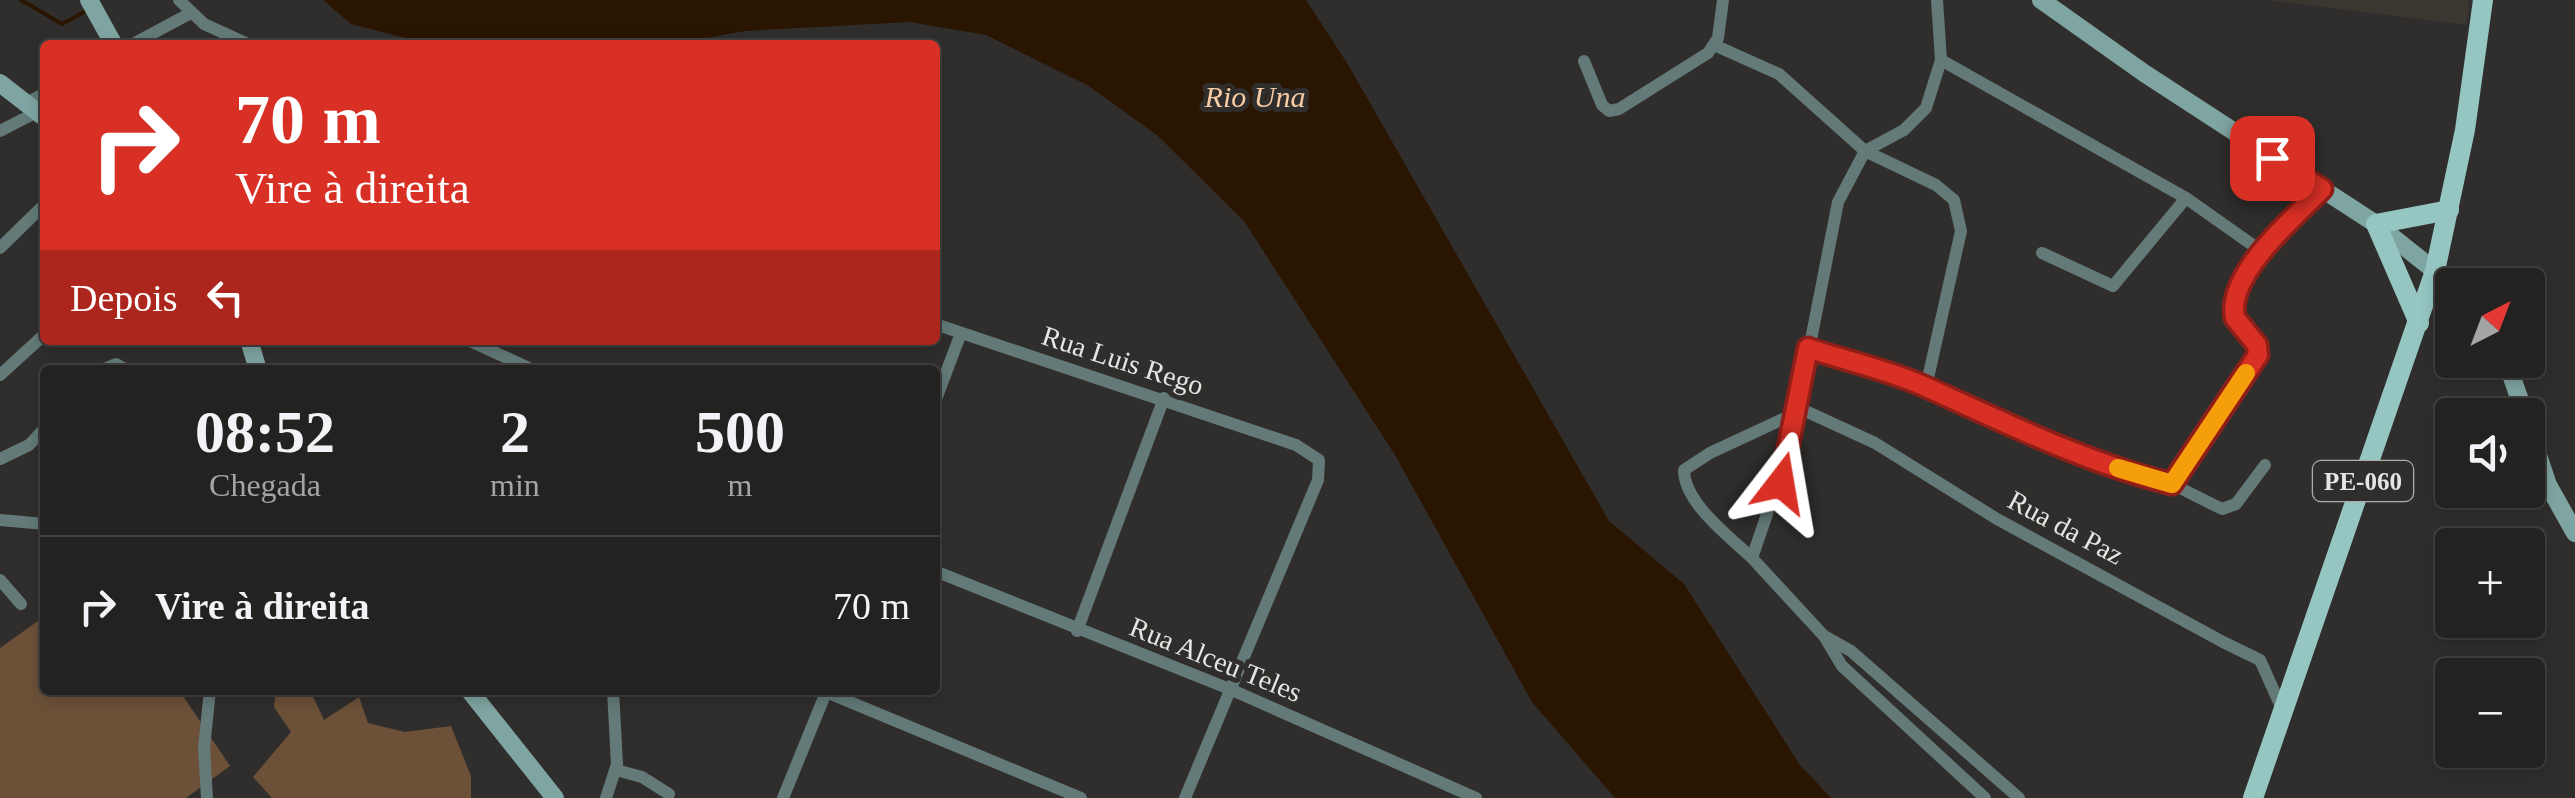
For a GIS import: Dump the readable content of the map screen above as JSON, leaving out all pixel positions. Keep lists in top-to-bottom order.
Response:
{
  "streets": {
    "main road": ["PE-060"],
    "street": ["Rua Luis Rego", "Rua da Paz", "Rua Alceu Teles"]
  },
  "crossings": [
    ["Rua Luis Rego", "Rua Alceu Teles"],
    ["PE-060", "Rua da Paz"]
  ],
  "water": ["Rio Una"],
  "north": "top right",
  "page": {
    "turn": ["70 m", "Vire à direita"],
    "then": "Depois",
    "map_buttons": ["+", "−"],
    "eta": [
      "08:52",
      "Chegada",
      "2",
      "min",
      "500",
      "m"
    ],
    "list": [
      {
        "name": "Vire à direita",
        "value": "70 m"
      }
    ]
  }
}
